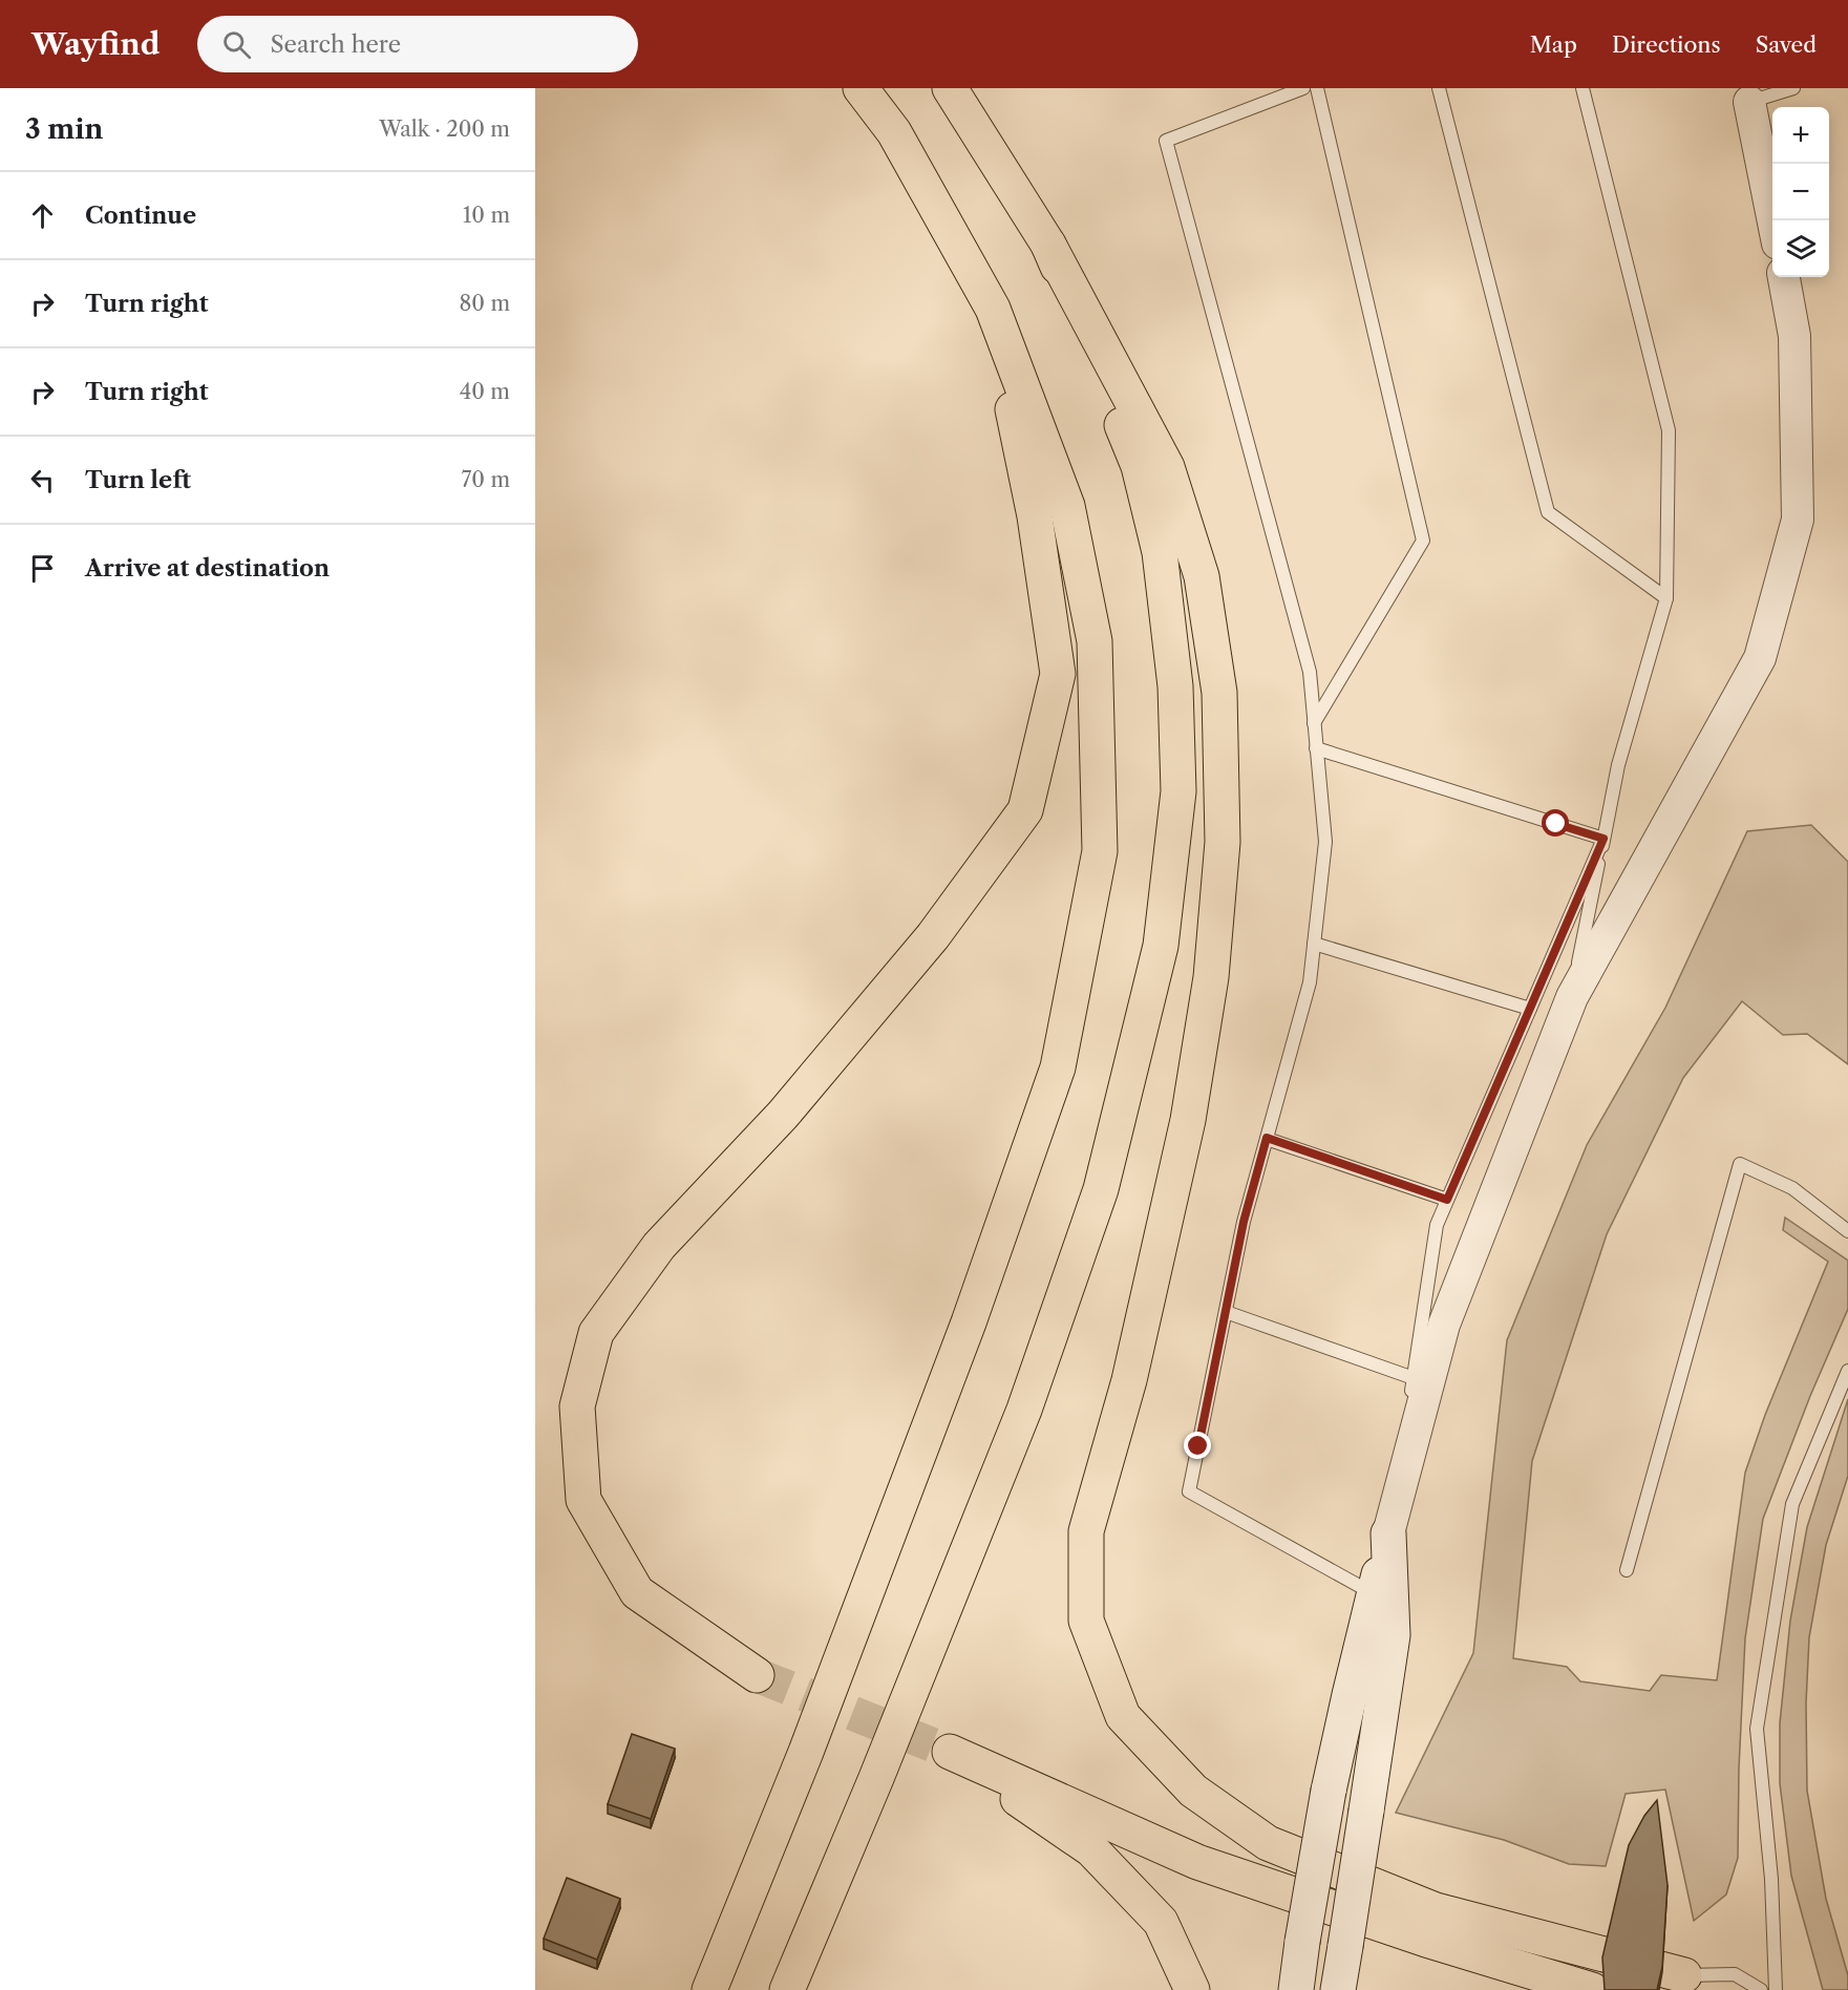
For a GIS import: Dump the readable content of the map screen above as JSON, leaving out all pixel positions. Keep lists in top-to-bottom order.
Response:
{
  "page": {
    "header": "Wayfind",
    "search": "Search here",
    "nav": ["Map", "Directions", "Saved"],
    "heading": ["3 min", "Walk · 200 m"],
    "map_buttons": ["+", "−"],
    "list": [
      ["Continue", "10 m"],
      ["Turn right", "80 m"],
      ["Turn right", "40 m"],
      ["Turn left", "70 m"],
      "Arrive at destination"
    ]
  }
}
